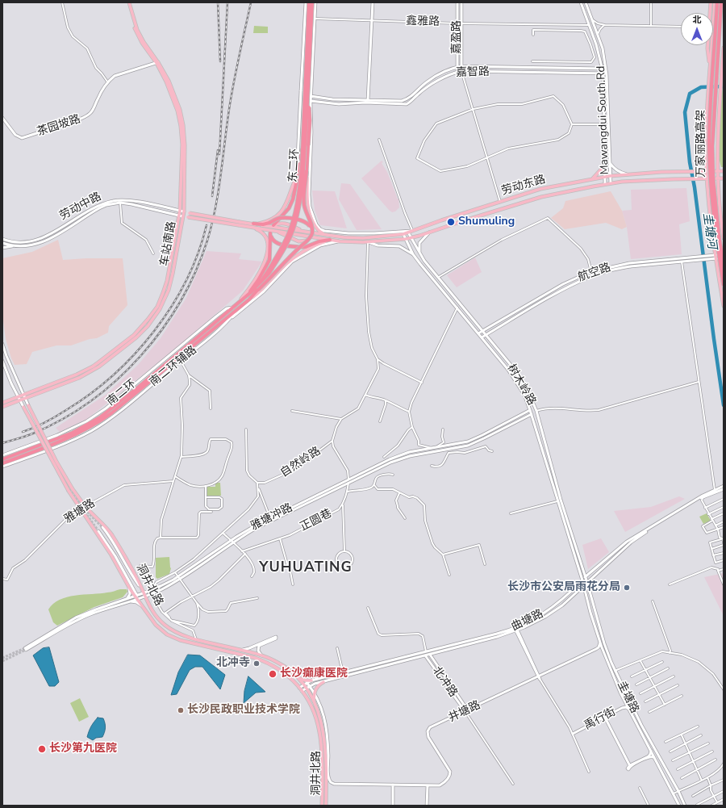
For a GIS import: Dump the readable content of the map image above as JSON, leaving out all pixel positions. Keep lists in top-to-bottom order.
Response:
{
  "streets": {
    "highway": ["万家丽路高架", "东二环", "南二环"],
    "main road": [
      "劳动东路",
      "劳动中路",
      "车站南路",
      "洞井北路"
    ],
    "street": [
      "鑫雅路",
      "嘉盈路",
      "嘉智路",
      "Mawangdui South.Rd",
      "茶园坡路",
      "航空路",
      "南二环辅路",
      "树木岭路",
      "自然岭路",
      "雅塘路",
      "雅塘冲路",
      "正圆巷",
      "曲塘路",
      "北冲路",
      "圭塘路",
      "井塘路",
      "禹行街"
    ]
  },
  "crossings": [
    ["鑫雅路", "嘉盈路"],
    ["鑫雅路", "Mawangdui South.Rd"],
    ["嘉盈路", "嘉智路"],
    ["嘉智路", "Mawangdui South.Rd"],
    ["嘉智路", "东二环"],
    ["Mawangdui South.Rd", "劳动东路"],
    ["东二环", "南二环辅路"],
    ["东二环", "南二环"],
    ["劳动东路", "劳动中路"],
    ["劳动东路", "树木岭路"],
    ["劳动中路", "车站南路"],
    ["车站南路", "洞井北路"],
    ["航空路", "树木岭路"],
    ["南二环辅路", "南二环"],
    ["树木岭路", "雅塘冲路"],
    ["树木岭路", "曲塘路"],
    ["树木岭路", "圭塘路"],
    ["自然岭路", "正圆巷"],
    ["雅塘路", "洞井北路"],
    ["雅塘冲路", "正圆巷"],
    ["雅塘冲路", "洞井北路"],
    ["洞井北路", "曲塘路"],
    ["曲塘路", "北冲路"],
    ["曲塘路", "圭塘路"],
    ["北冲路", "井塘路"],
    ["圭塘路", "井塘路"],
    ["圭塘路", "禹行街"]
  ],
  "districts": ["YUHUATING"],
  "water": ["圭塘河"],
  "places": [
    "Shumuling",
    "长沙市公安局雨花分局",
    "北冲寺",
    "长沙癫康医院",
    "长沙民政职业技术学院",
    "长沙第九医院"
  ],
  "north": "top"
}
